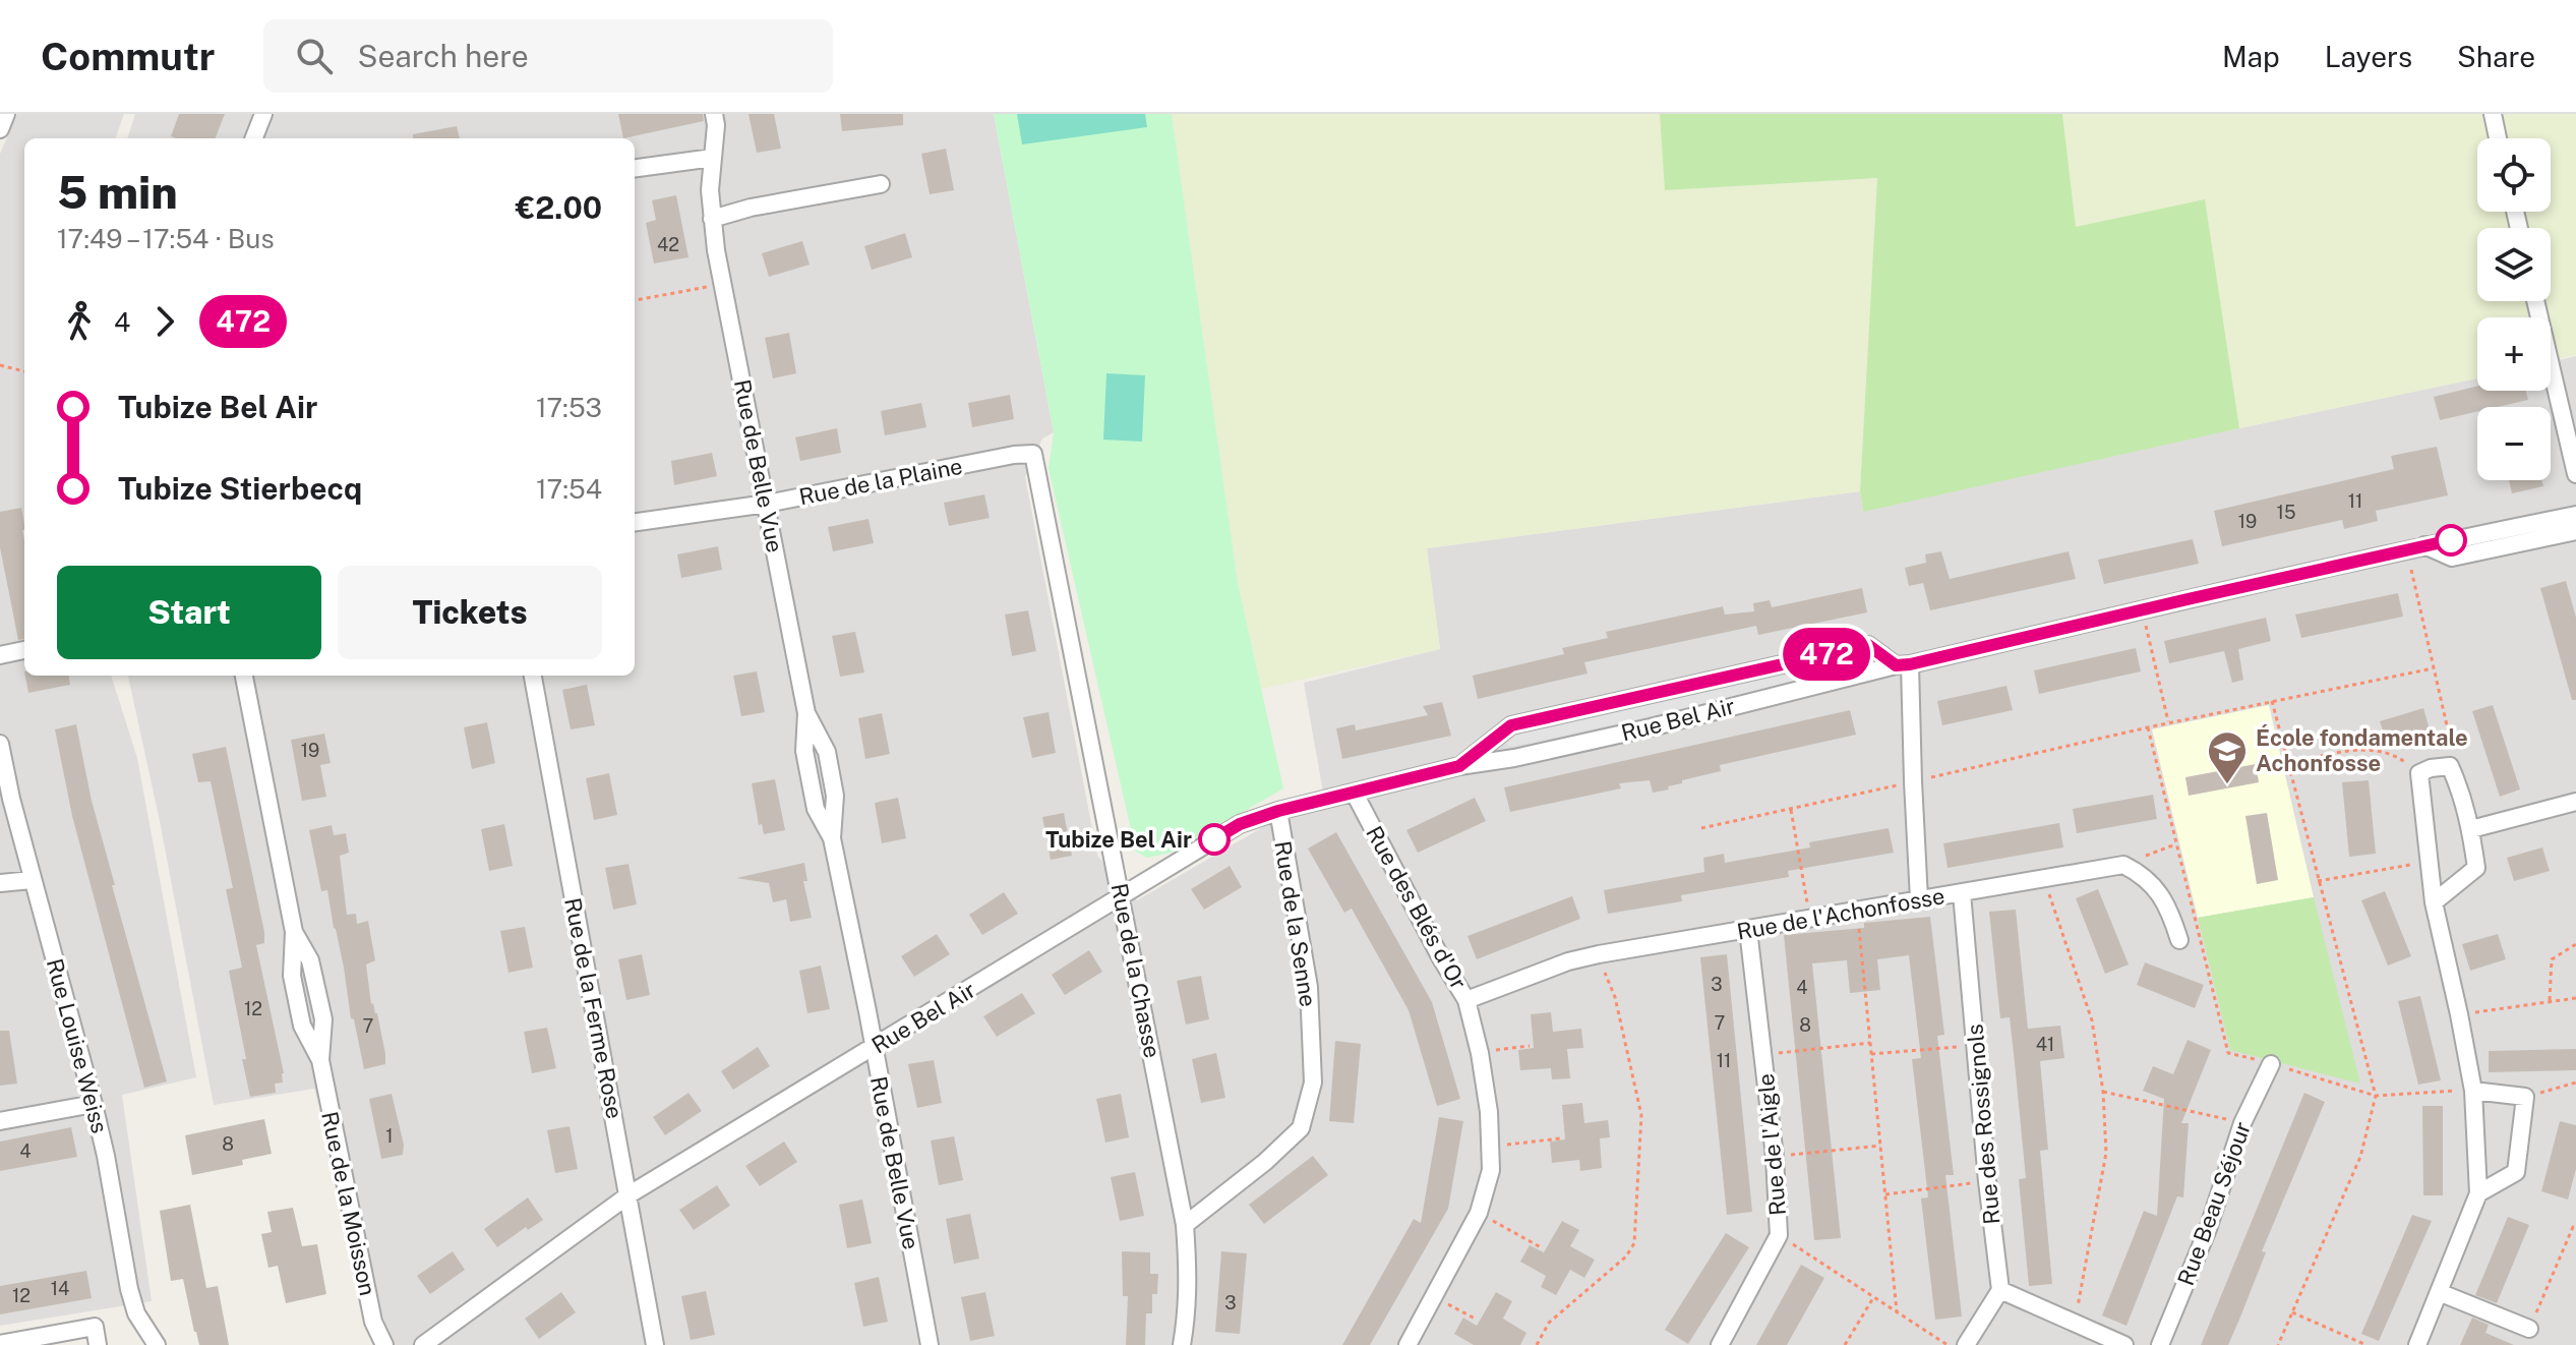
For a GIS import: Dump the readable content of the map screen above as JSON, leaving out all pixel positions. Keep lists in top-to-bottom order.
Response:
{
  "streets": {
    "street": [
      "Rue de Belle Vue",
      "Rue de la Plaine",
      "Rue Bel Air",
      "Rue des Blés d'Or",
      "Rue de l'Achonfosse",
      "Rue de la Senne",
      "Rue de la Chasse",
      "Rue de la Ferme Rose",
      "Rue Louise Weiss",
      "Rue des Rossignols",
      "Rue de l'Aigle",
      "Rue de la Moisson",
      "Rue Beau Séjour"
    ]
  },
  "crossings": [
    ["Rue de Belle Vue", "Rue de la Plaine"],
    ["Rue de Belle Vue", "Rue Bel Air"],
    ["Rue de la Plaine", "Rue de la Chasse"],
    ["Rue Bel Air", "Rue des Blés d'Or"],
    ["Rue Bel Air", "Rue de la Senne"],
    ["Rue Bel Air", "Rue de la Chasse"],
    ["Rue Bel Air", "Rue de la Ferme Rose"],
    ["Rue des Blés d'Or", "Rue de l'Achonfosse"],
    ["Rue de l'Achonfosse", "Rue des Rossignols"],
    ["Rue de l'Achonfosse", "Rue de l'Aigle"],
    ["Rue de la Senne", "Rue de la Chasse"]
  ],
  "places": {
    "school or university": ["École fondamentale Achonfosse"],
    "other": ["Tubize Bel Air"]
  },
  "lines": ["bus line 472"],
  "house_numbers": [
    "42",
    "11",
    "15",
    "19",
    "19",
    "3",
    "4",
    "12",
    "7",
    "8",
    "7",
    "41",
    "11",
    "1",
    "8",
    "4",
    "14",
    "12",
    "3"
  ],
  "page": {
    "header": "Commutr",
    "search": "Search here",
    "nav": ["Map", "Layers", "Share"],
    "on_map": "472",
    "map_buttons": ["+", "−"],
    "heading": ["5 min", "17:49 – 17:54 · Bus", "€2.00"],
    "legs": ["4", "472"],
    "list": [
      {
        "name": "Tubize Bel Air",
        "value": "17:53"
      },
      {
        "name": "Tubize Stierbecq",
        "value": "17:54"
      }
    ],
    "buttons": ["Start", "Tickets"]
  }
}
